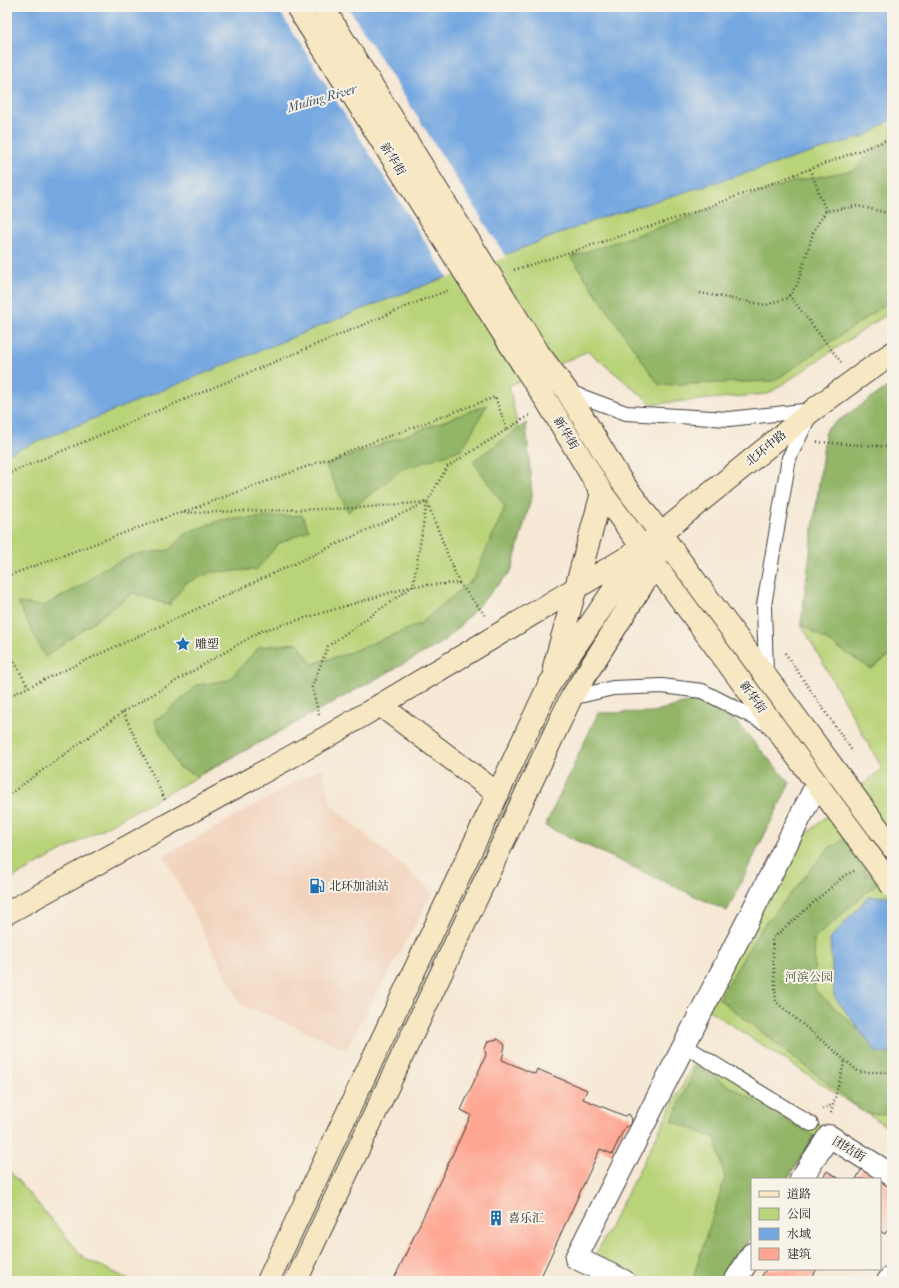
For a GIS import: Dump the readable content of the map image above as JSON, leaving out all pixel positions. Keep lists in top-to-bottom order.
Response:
{
  "streets": {
    "main road": ["新华街", "北环中路"],
    "street": ["团结街"]
  },
  "crossings": [
    ["新华街", "北环中路"]
  ],
  "water": ["Muling River"],
  "parks": ["河滨公园"],
  "places": {
    "place": ["雕塑"],
    "fuel station": ["北环加油站"],
    "building": ["喜乐汇"]
  },
  "legend": [
    "道路",
    "公园",
    "水域",
    "建筑"
  ]
}
